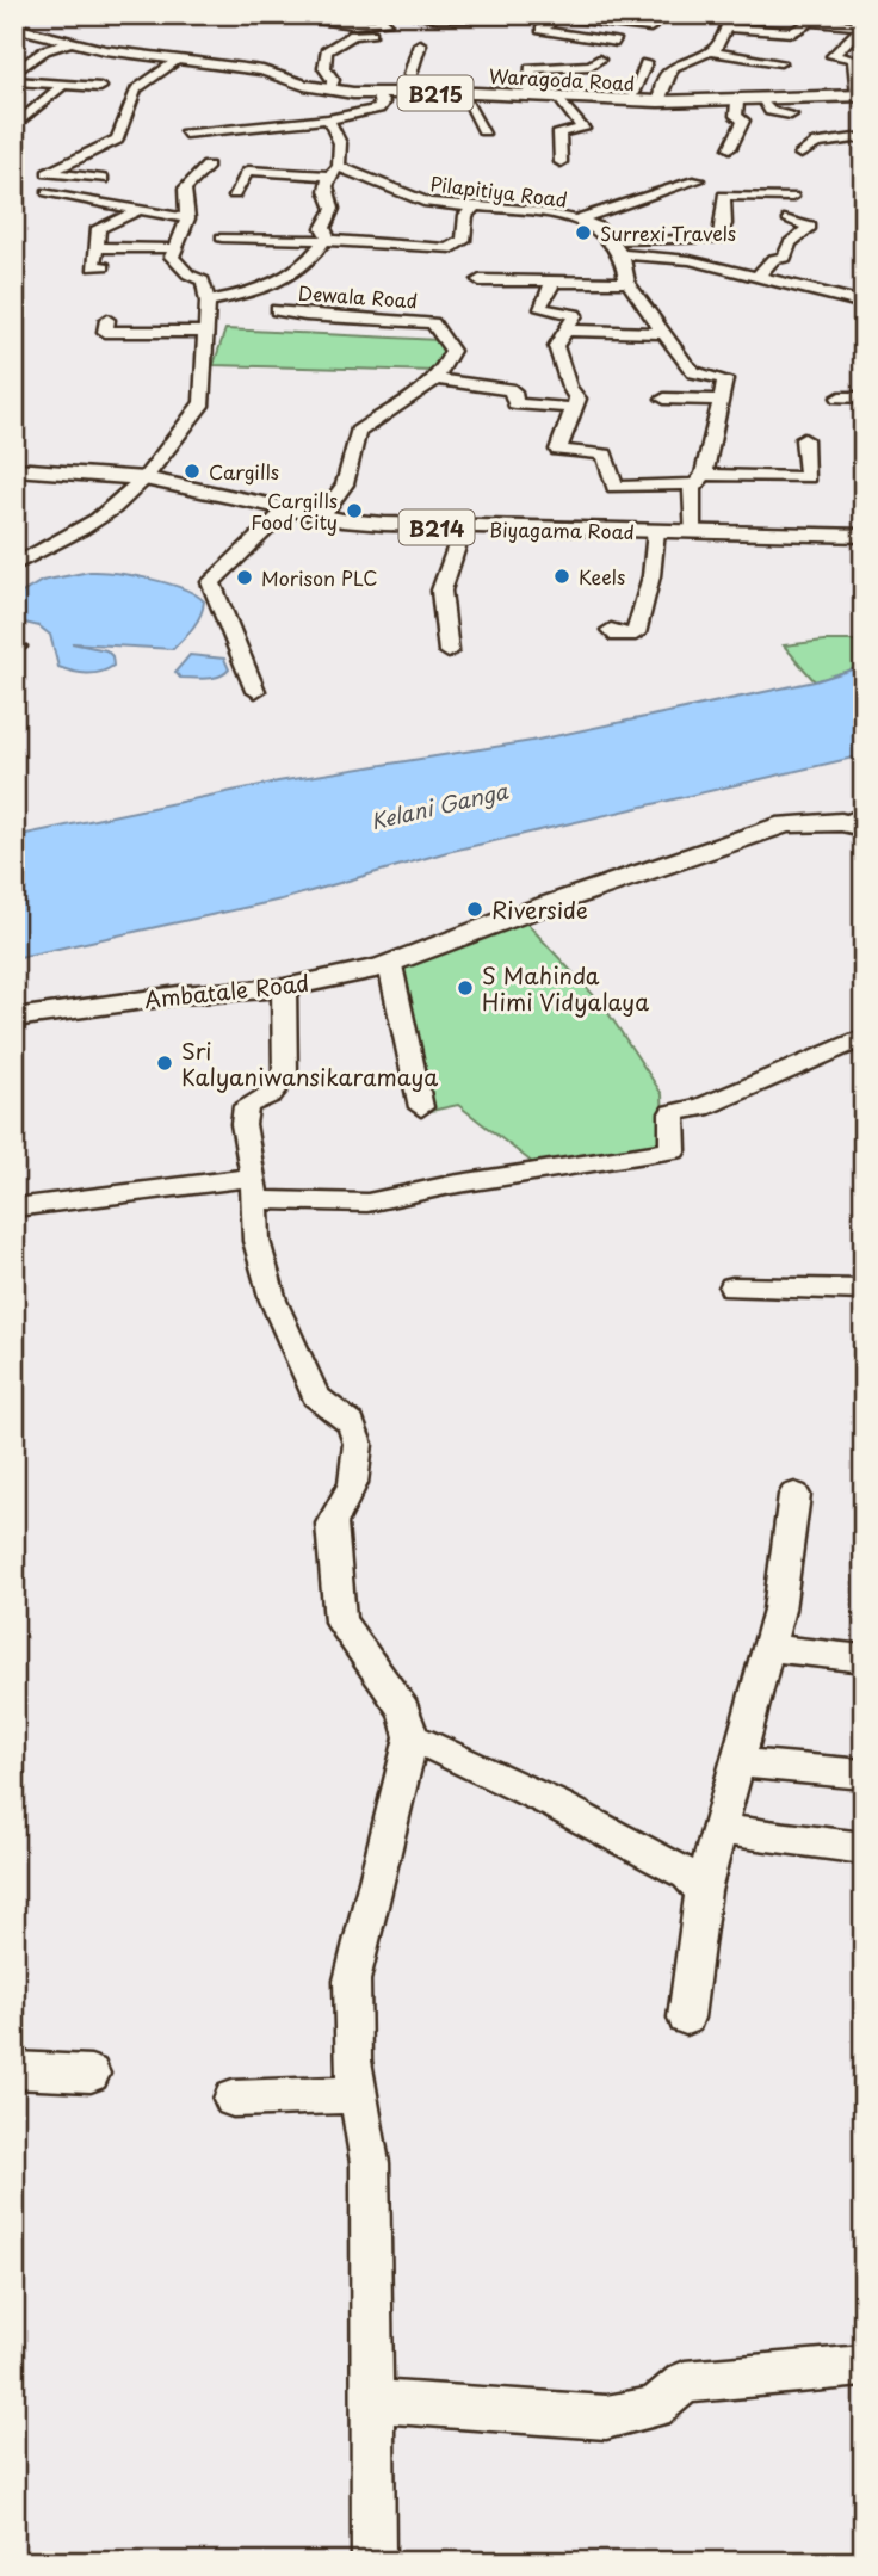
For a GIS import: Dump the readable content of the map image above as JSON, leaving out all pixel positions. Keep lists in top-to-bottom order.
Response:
{
  "streets": {
    "main road": [
      "Waragoda Road",
      "B215",
      "B214",
      "Biyagama Road",
      "Ambatale Road"
    ],
    "street": ["Pilapitiya Road", "Dewala Road"]
  },
  "crossings": [
    ["Dewala Road", "Biyagama Road"]
  ],
  "water": ["Kelani Ganga"],
  "places": [
    "Surrexi Travels",
    "Cargills",
    "Cargills Food City",
    "Keels",
    "Morison PLC",
    "Riverside",
    "S Mahinda Himi Vidyalaya",
    "Sri Kalyaniwansikaramaya"
  ]
}
